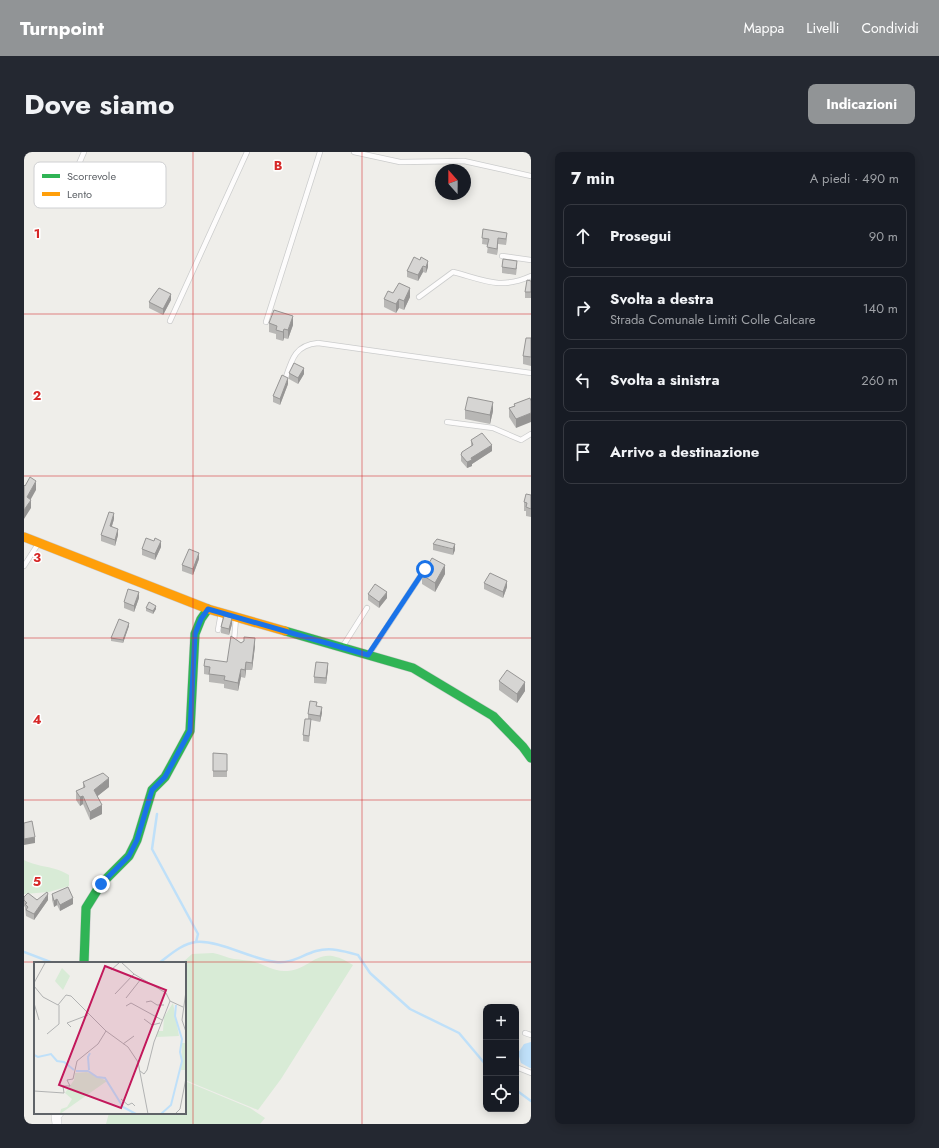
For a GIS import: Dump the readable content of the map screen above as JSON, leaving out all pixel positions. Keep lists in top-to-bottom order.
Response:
{
  "legend": ["Scorrevole", "Lento"],
  "north": "top",
  "page": {
    "header": "Turnpoint",
    "nav": ["Mappa", "Livelli", "Condividi"],
    "title": "Dove siamo",
    "buttons": "Indicazioni",
    "heading": ["7 min", "A piedi · 490 m"],
    "list": [
      ["Prosegui", "90 m"],
      ["Svolta a destra", "Strada Comunale Limiti Colle Calcare", "140 m"],
      ["Svolta a sinistra", "260 m"],
      "Arrivo a destinazione"
    ],
    "map_buttons": ["+", "−"]
  },
  "grid": {
    "columns": ["B"],
    "rows": [
      "1",
      "2",
      "3",
      "4",
      "5"
    ]
  }
}
